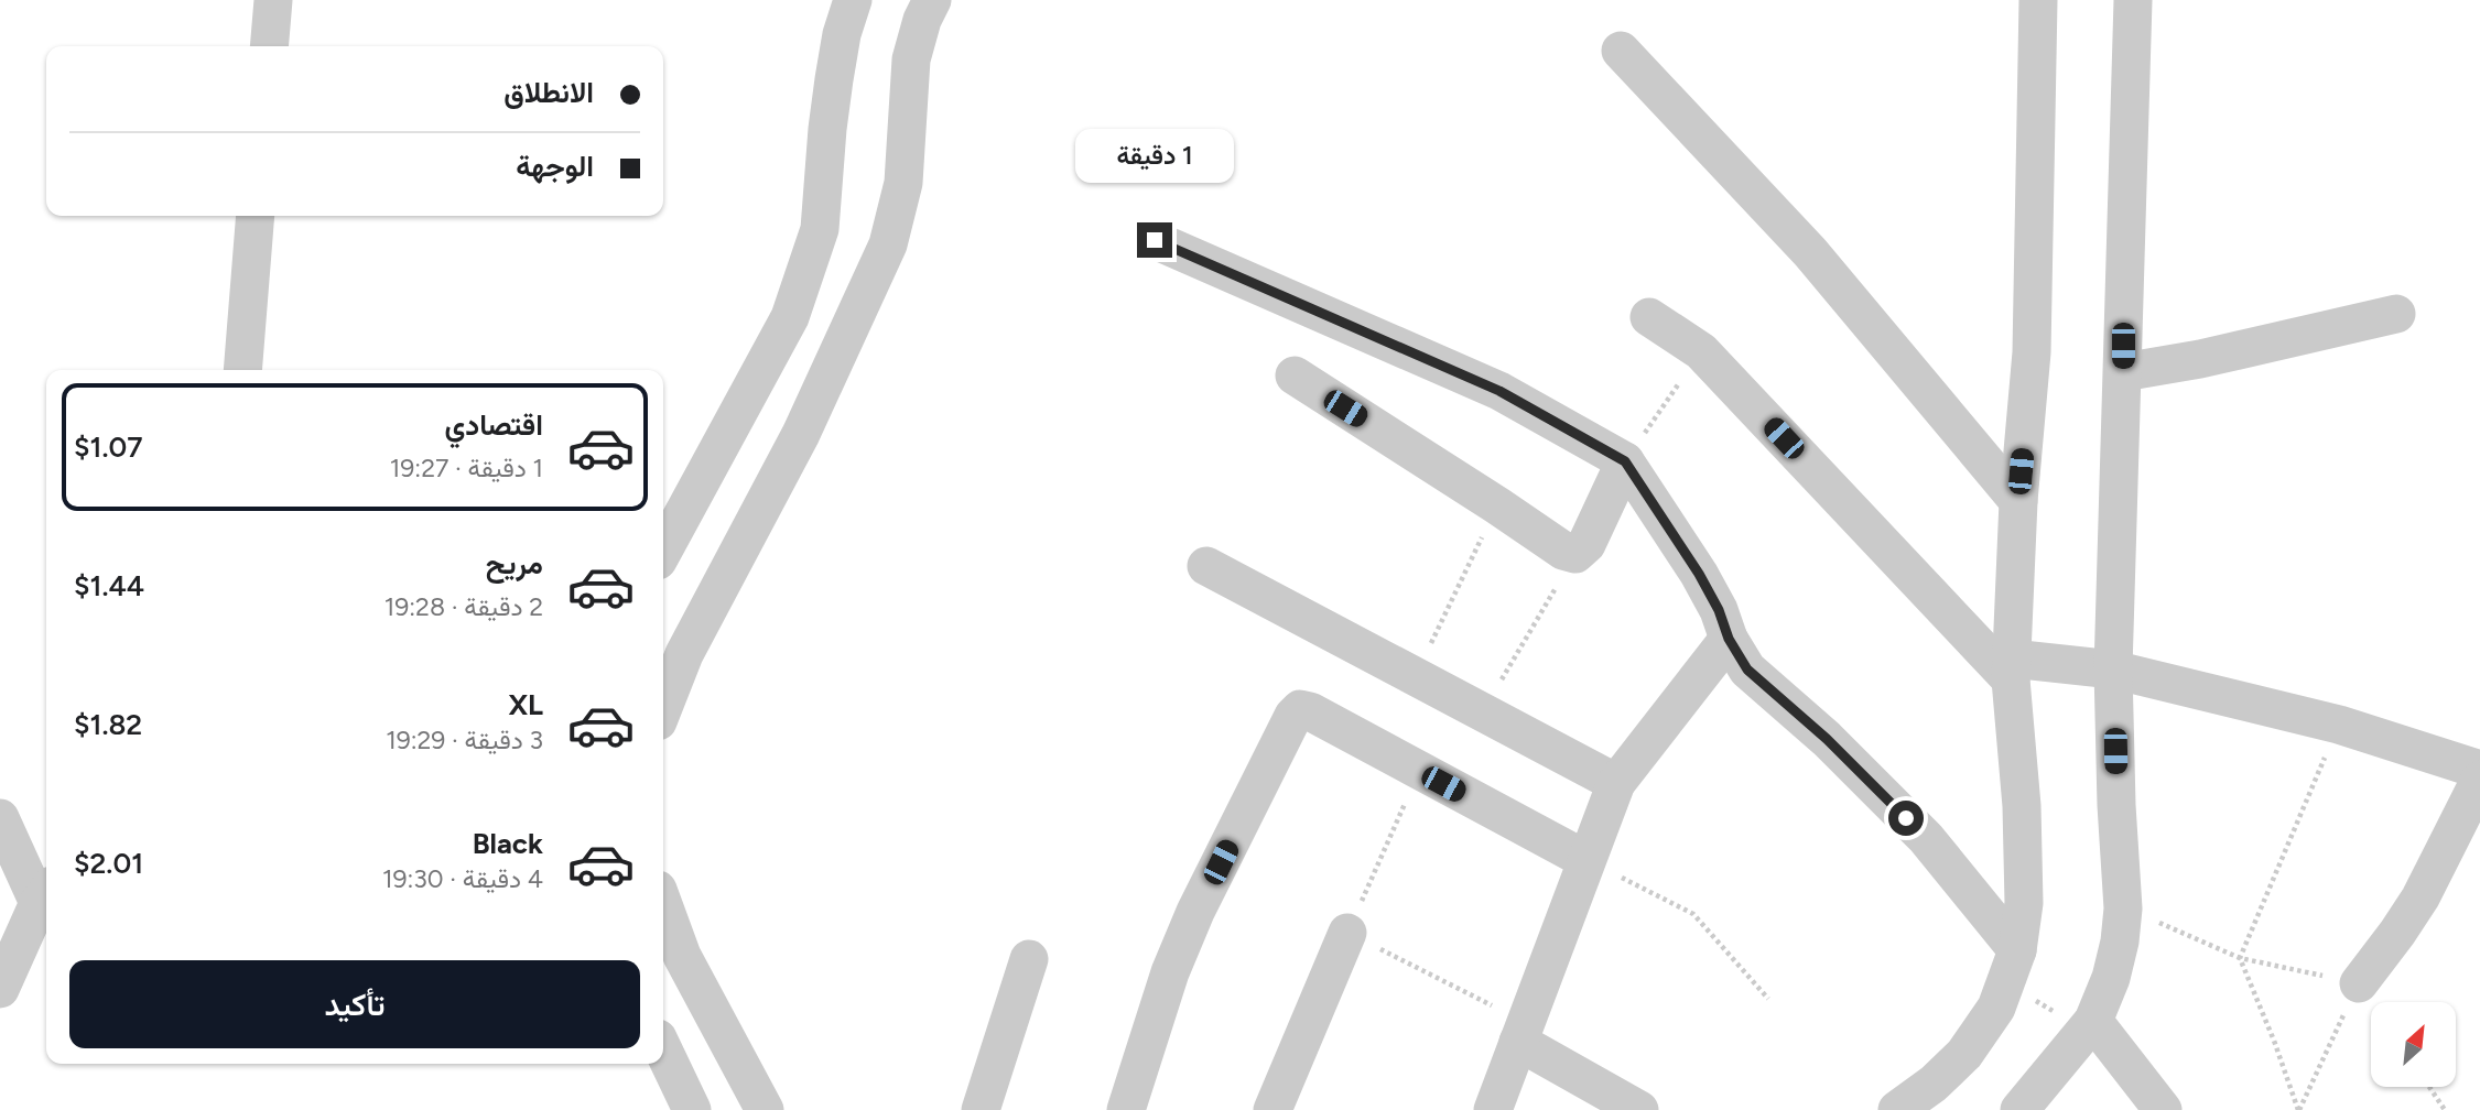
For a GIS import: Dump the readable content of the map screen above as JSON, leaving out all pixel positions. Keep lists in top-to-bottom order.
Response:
{
  "north": "top right",
  "page": {
    "banner": ["الانطلاق", "الوجهة"],
    "bubble": "1 دقيقة",
    "list": [
      {
        "name": "اقتصادي",
        "note": "1 دقيقة · 19:27",
        "value": "$1.07"
      },
      {
        "name": "مريح",
        "note": "2 دقيقة · 19:28",
        "value": "$1.44"
      },
      {
        "name": "XL",
        "note": "3 دقيقة · 19:29",
        "value": "$1.82"
      },
      {
        "name": "Black",
        "note": "4 دقيقة · 19:30",
        "value": "$2.01"
      }
    ],
    "buttons": "تأكيد"
  }
}
